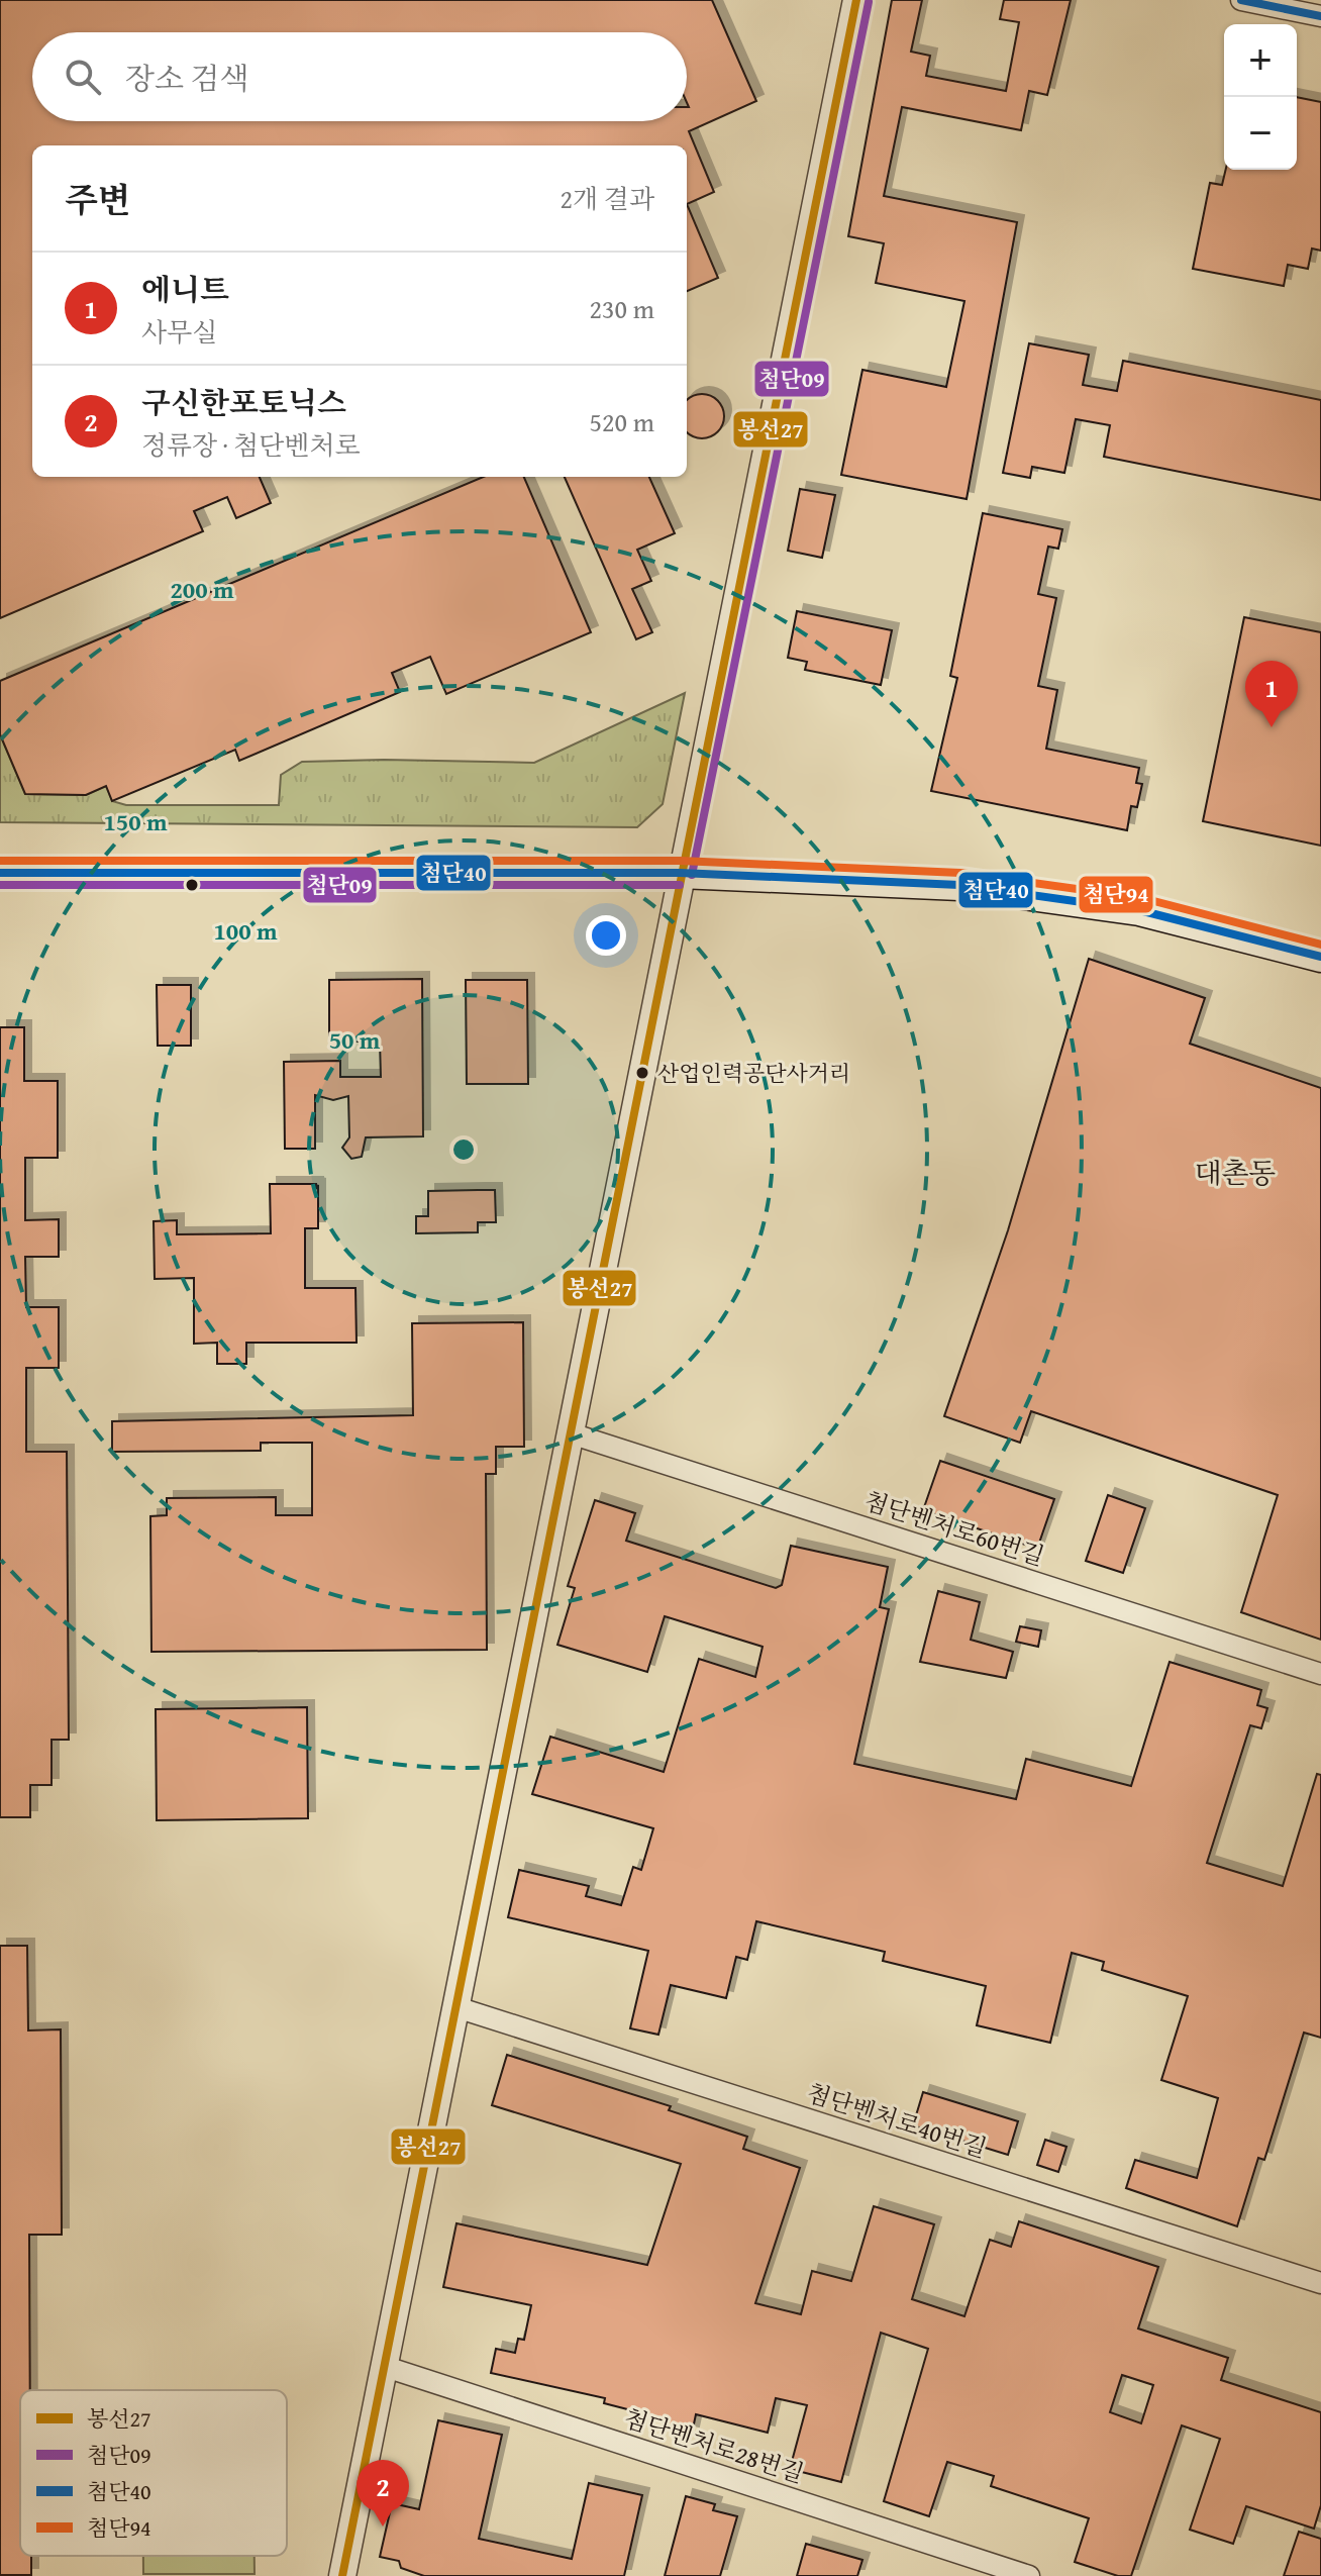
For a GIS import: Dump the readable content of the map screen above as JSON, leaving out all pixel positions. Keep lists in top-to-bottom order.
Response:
{
  "streets": {
    "street": ["첨단벤처로60번길", "첨단벤처로40번길", "첨단벤처로28번길"]
  },
  "districts": ["대촌동"],
  "places": ["산업인력공단사거리"],
  "lines": [
    "transit line 봉선27",
    "transit line 첨단40",
    "transit line 첨단09",
    "transit line 첨단94"
  ],
  "legend": [
    "봉선27",
    "첨단09",
    "첨단40",
    "첨단94"
  ],
  "page": {
    "map_buttons": ["+", "−"],
    "search": "장소 검색",
    "heading": ["주변", "2개 결과"],
    "list": [
      {
        "mark": "1",
        "name": "에니트",
        "note": "사무실",
        "value": "230 m"
      },
      {
        "mark": "2",
        "name": "구신한포토닉스",
        "note": "정류장 · 첨단벤처로",
        "value": "520 m"
      }
    ],
    "pins": ["1", "2"]
  },
  "rings": [
    "200 m",
    "150 m",
    "100 m",
    "50 m"
  ]
}
